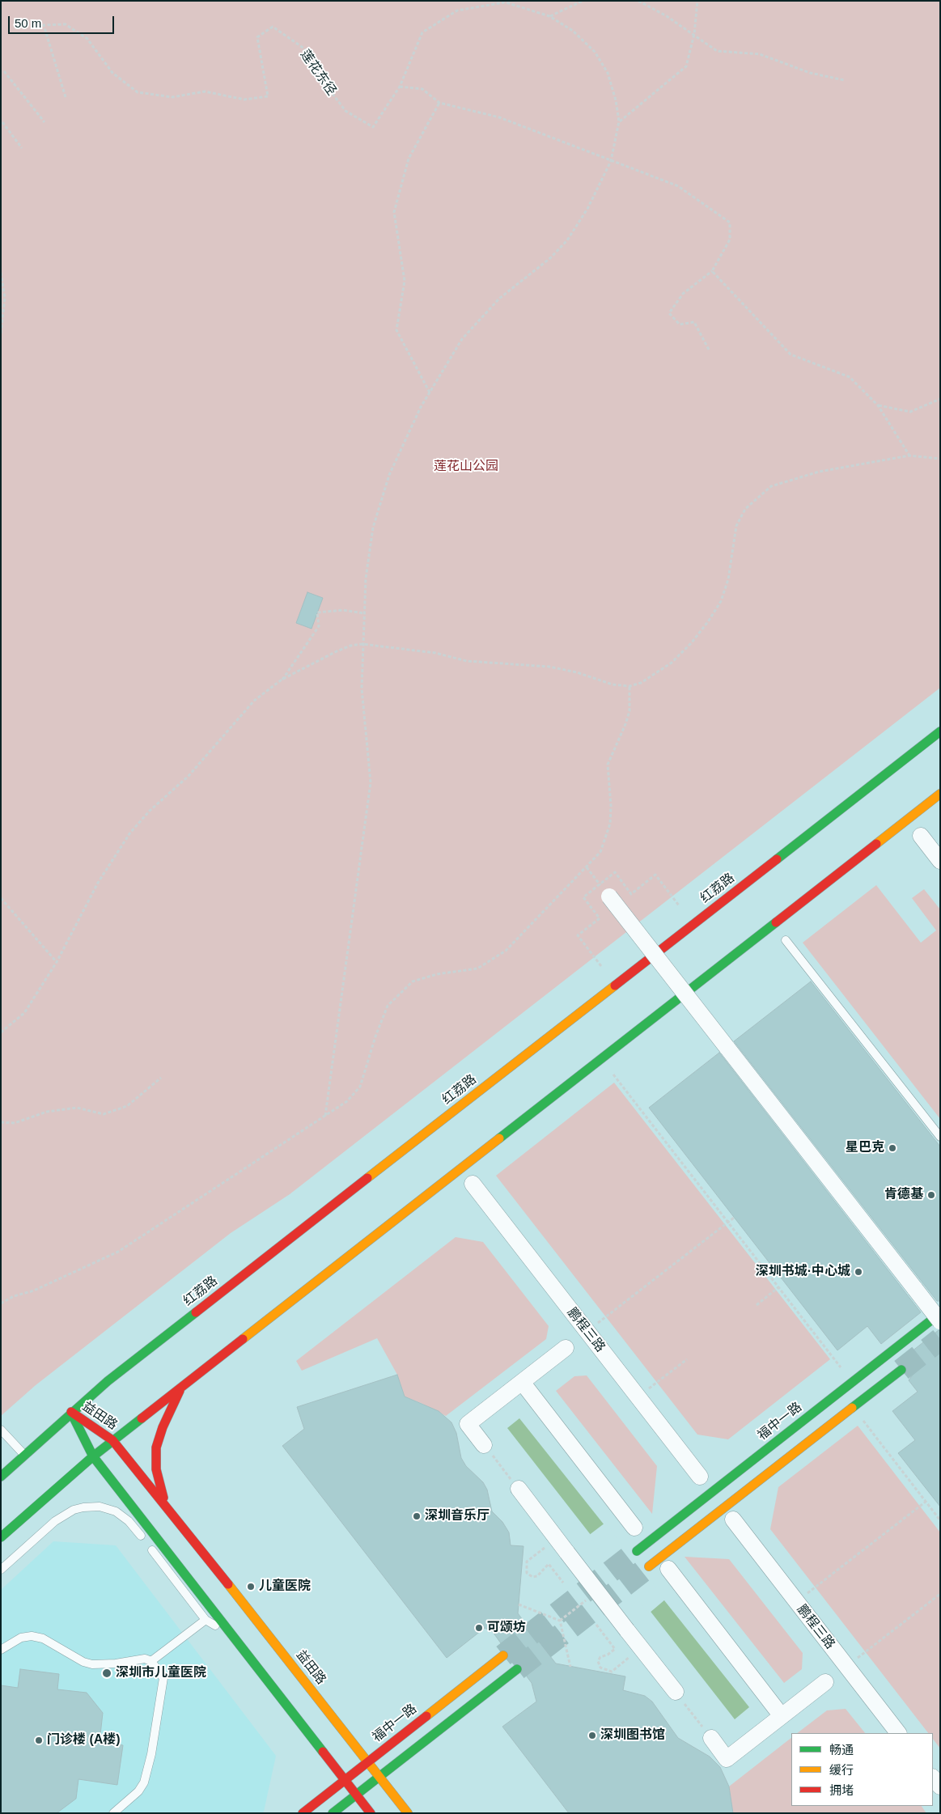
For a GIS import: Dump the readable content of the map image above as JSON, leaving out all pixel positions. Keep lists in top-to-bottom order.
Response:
{
  "streets": {
    "main road": ["红荔路", "益田路", "福中一路"],
    "street": ["鹏程三路"],
    "path": ["莲花东径"]
  },
  "crossings": [
    ["红荔路", "益田路"],
    ["益田路", "福中一路"]
  ],
  "parks": ["莲花山公园"],
  "places": [
    "星巴克",
    "肯德基",
    "深圳书城·中心城",
    "深圳音乐厅",
    "儿童医院",
    "可颂坊",
    "深圳市儿童医院",
    "深圳图书馆",
    "门诊楼 (A楼)"
  ],
  "legend": ["畅通", "缓行", "拥堵"],
  "scale_bar": "50 m"
}
